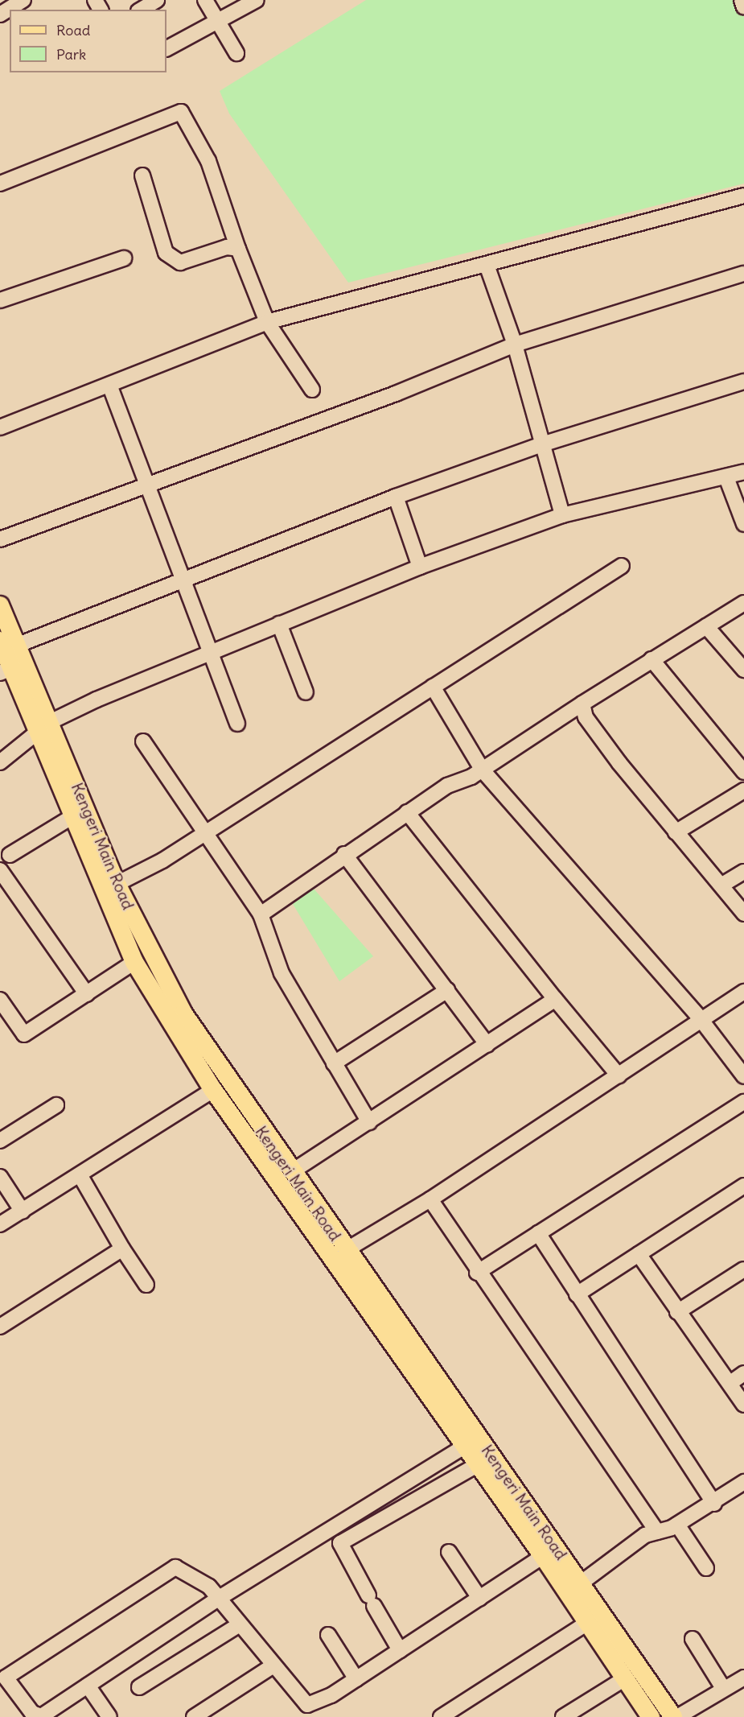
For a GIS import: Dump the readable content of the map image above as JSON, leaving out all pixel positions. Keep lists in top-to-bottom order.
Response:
{
  "streets": {
    "main road": ["Kengeri Main Road"]
  },
  "legend": ["Road", "Park"]
}
